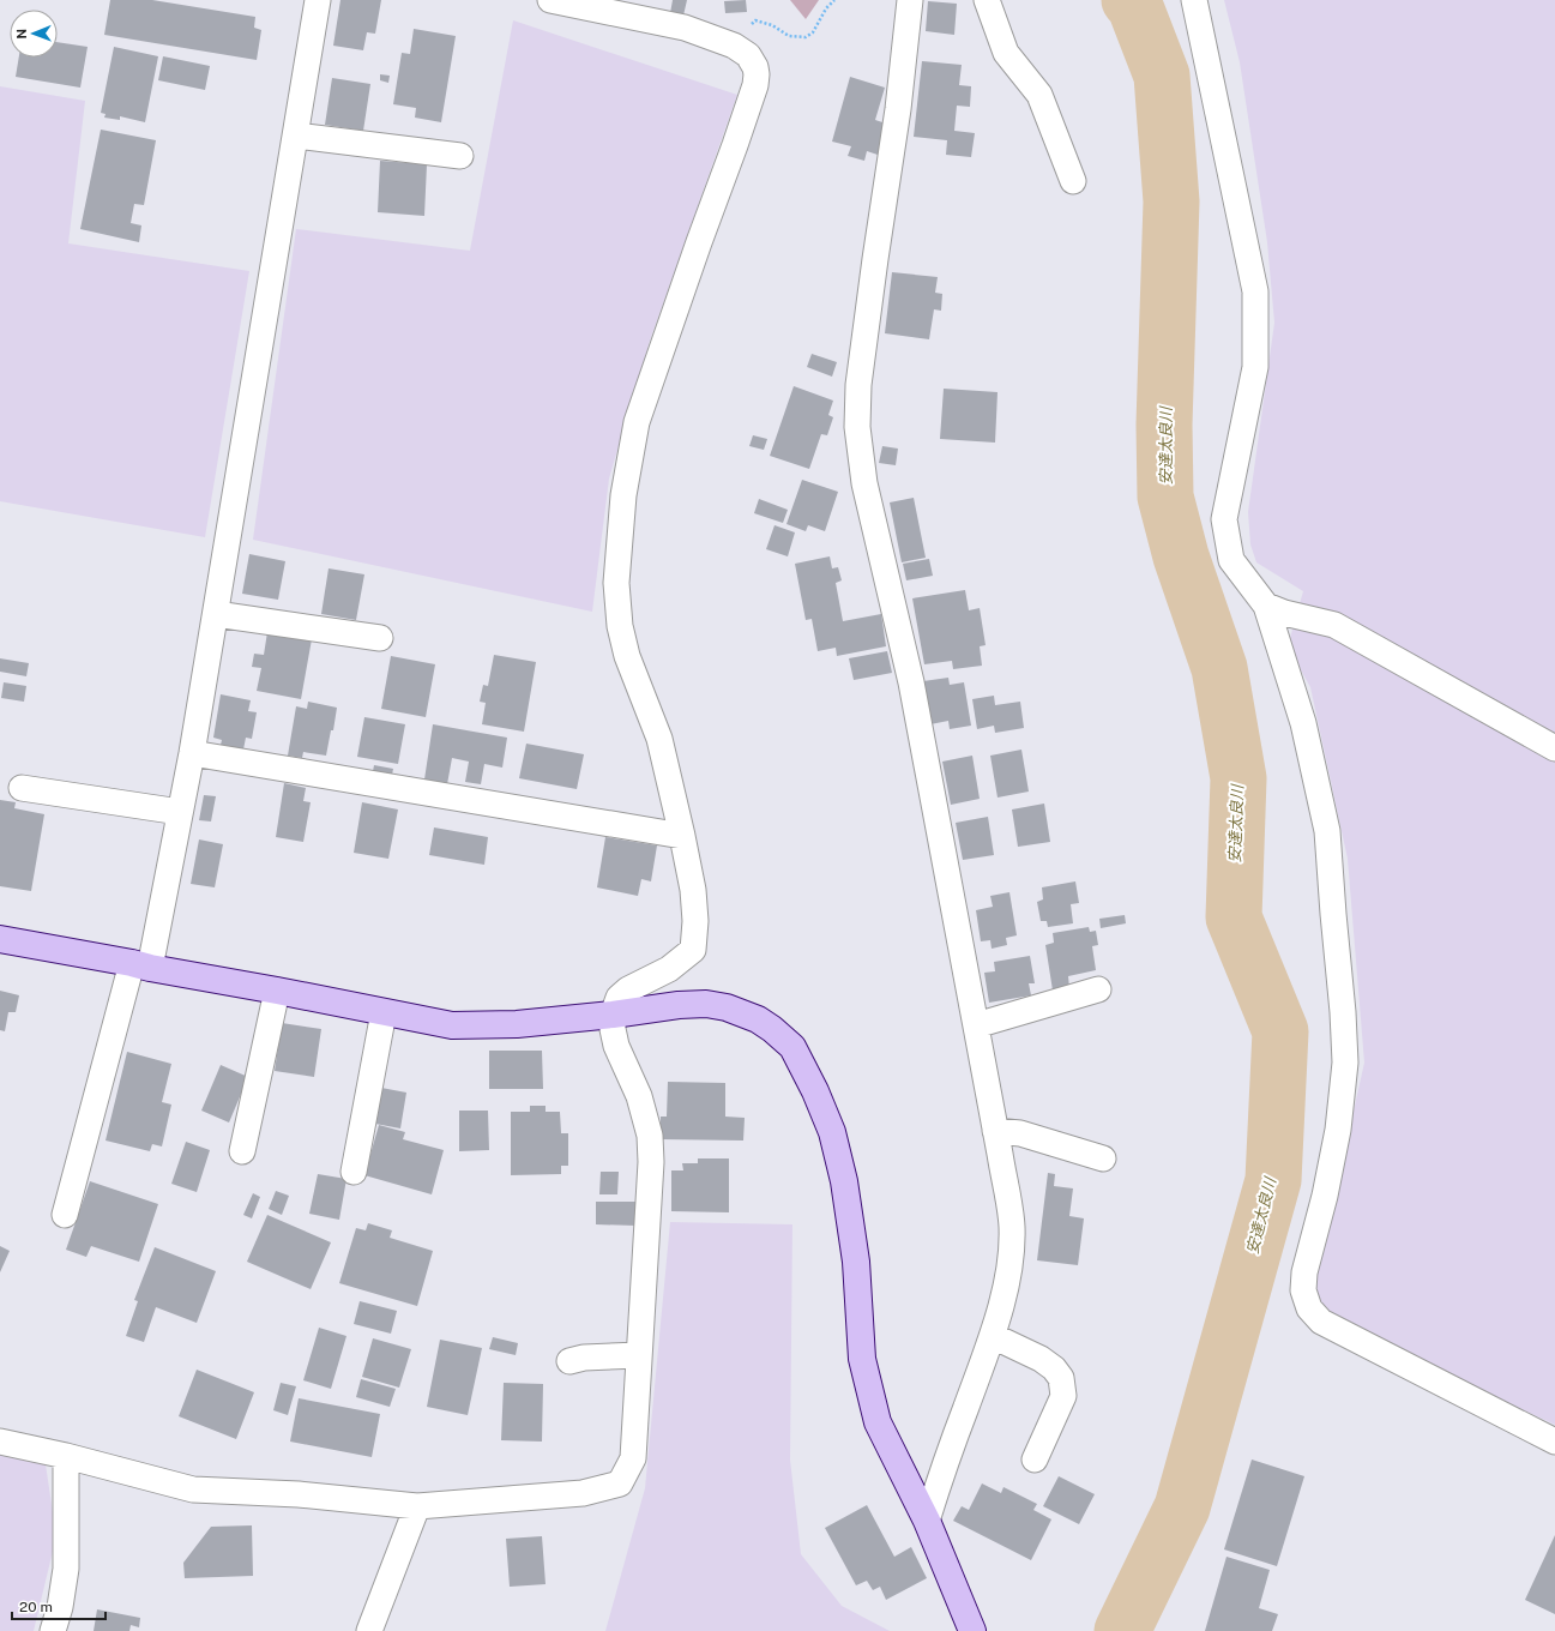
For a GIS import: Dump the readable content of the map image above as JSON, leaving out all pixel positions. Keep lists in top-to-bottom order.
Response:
{
  "water": ["安達太良川"],
  "scale_bar": "20 m",
  "north": "left"
}
